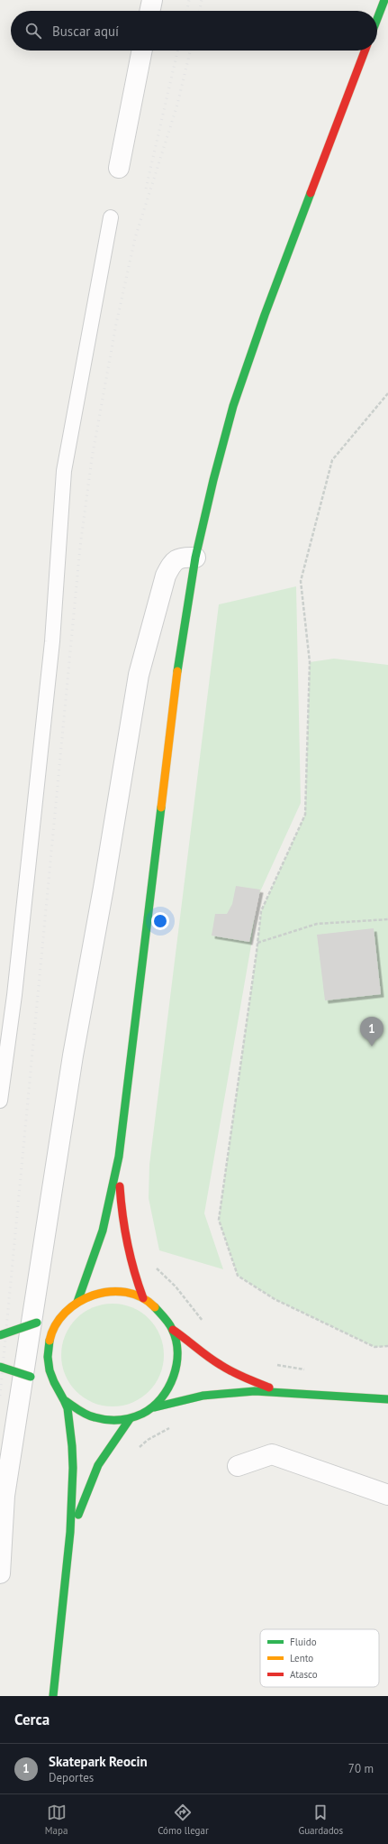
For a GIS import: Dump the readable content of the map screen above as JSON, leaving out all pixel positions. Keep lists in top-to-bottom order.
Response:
{
  "legend": ["Fluido", "Lento", "Atasco"],
  "page": {
    "search": "Buscar aquí",
    "pins": "1",
    "heading": "Cerca",
    "list": [
      {
        "mark": "1",
        "name": "Skatepark Reocin",
        "note": "Deportes",
        "value": "70 m"
      }
    ],
    "nav": ["Mapa", "Cómo llegar", "Guardados"]
  }
}
